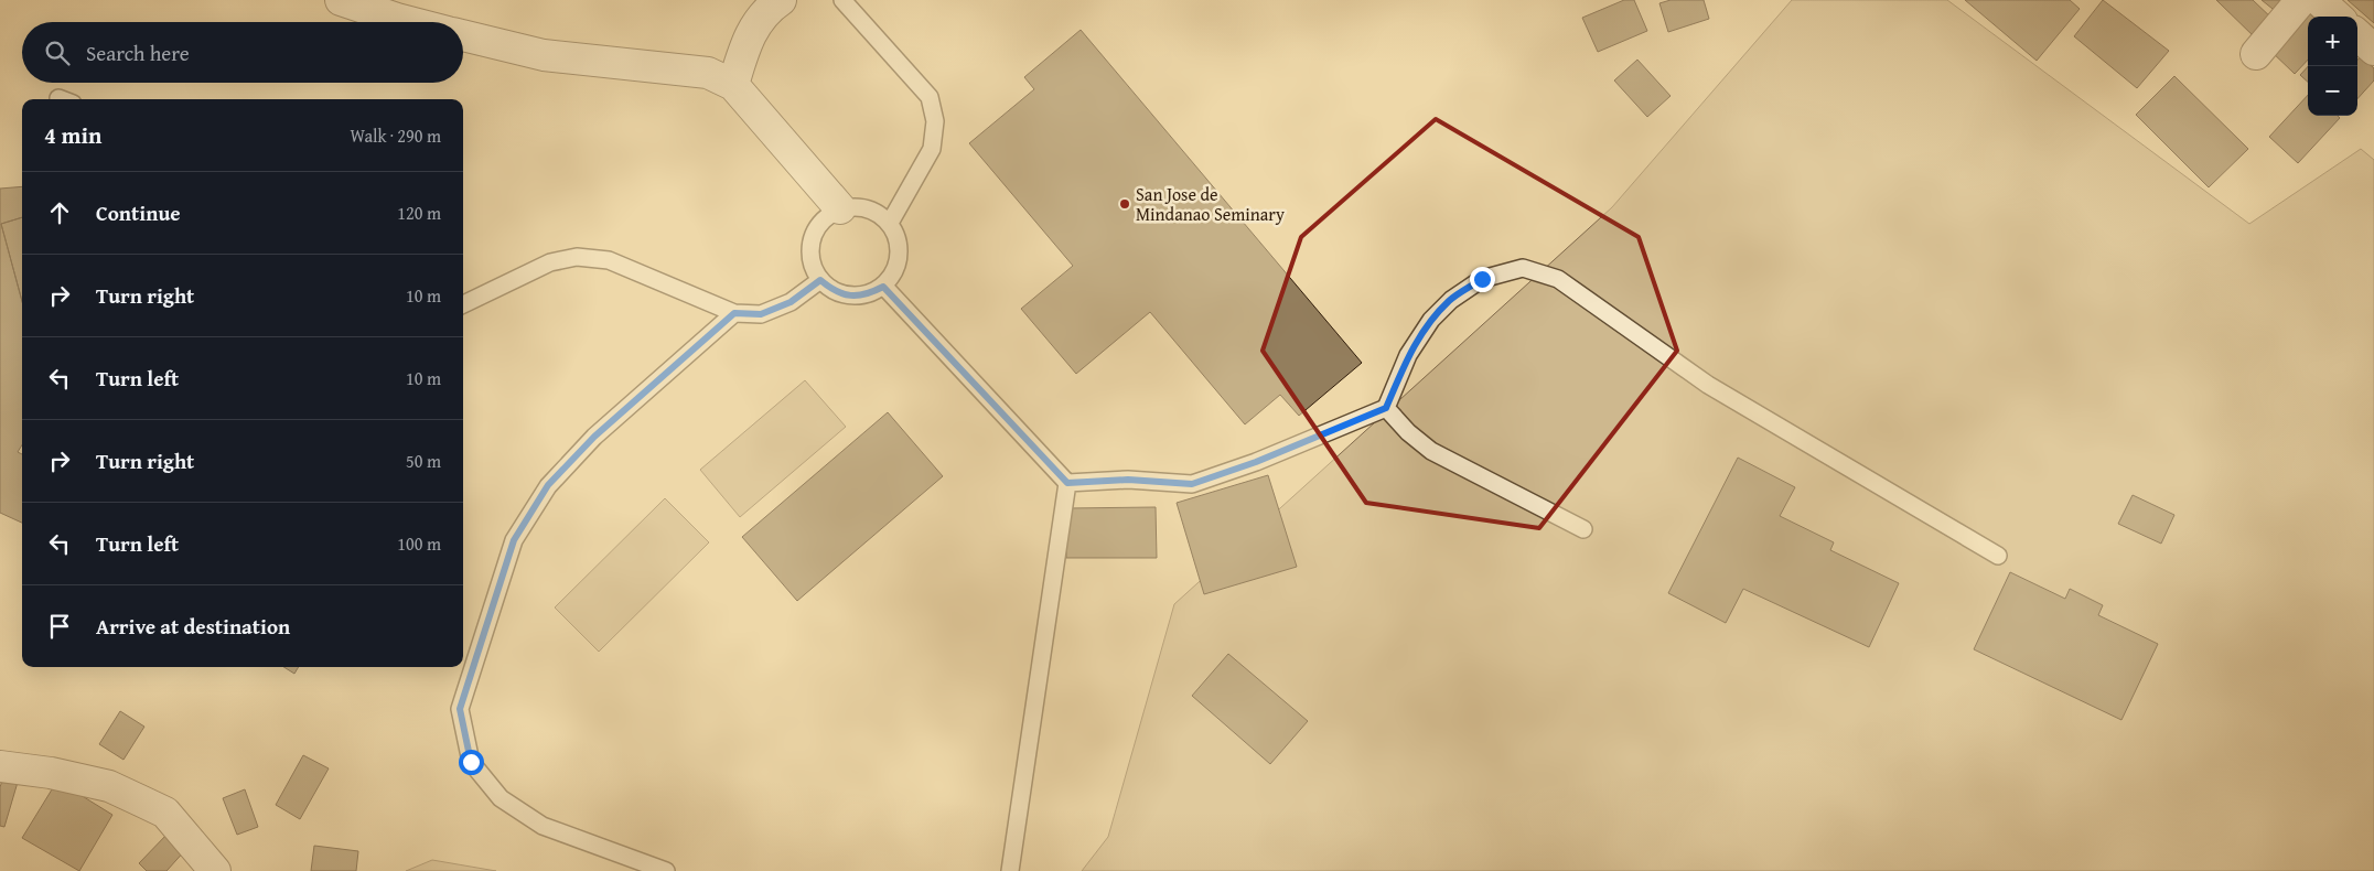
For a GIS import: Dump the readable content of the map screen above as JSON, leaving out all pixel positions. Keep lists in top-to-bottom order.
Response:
{
  "places": ["San Jose de Mindanao Seminary"],
  "page": {
    "map_buttons": ["+", "−"],
    "search": "Search here",
    "heading": ["4 min", "Walk · 290 m"],
    "list": [
      ["Continue", "120 m"],
      ["Turn right", "10 m"],
      ["Turn left", "10 m"],
      ["Turn right", "50 m"],
      ["Turn left", "100 m"],
      "Arrive at destination"
    ]
  }
}
